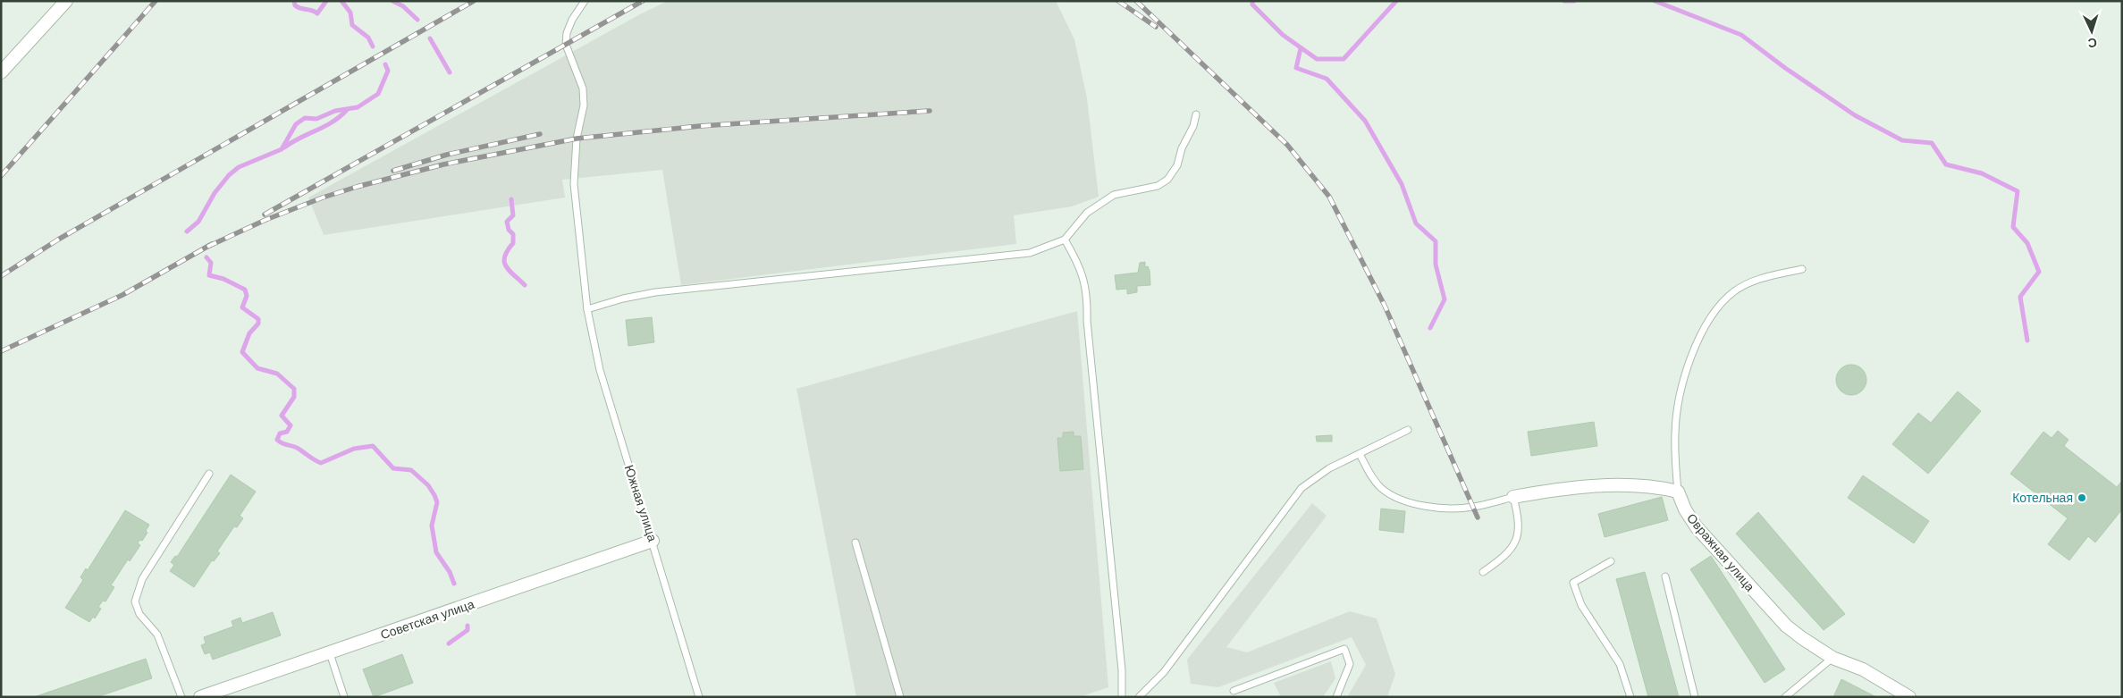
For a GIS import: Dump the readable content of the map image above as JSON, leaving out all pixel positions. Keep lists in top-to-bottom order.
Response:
{
  "streets": {
    "street": ["Овражная улица", "Советская улица"],
    "lane": ["Южная улица"]
  },
  "crossings": [
    ["Южная улица", "Советская улица"]
  ],
  "places": ["Котельная"],
  "north": "bottom"
}
